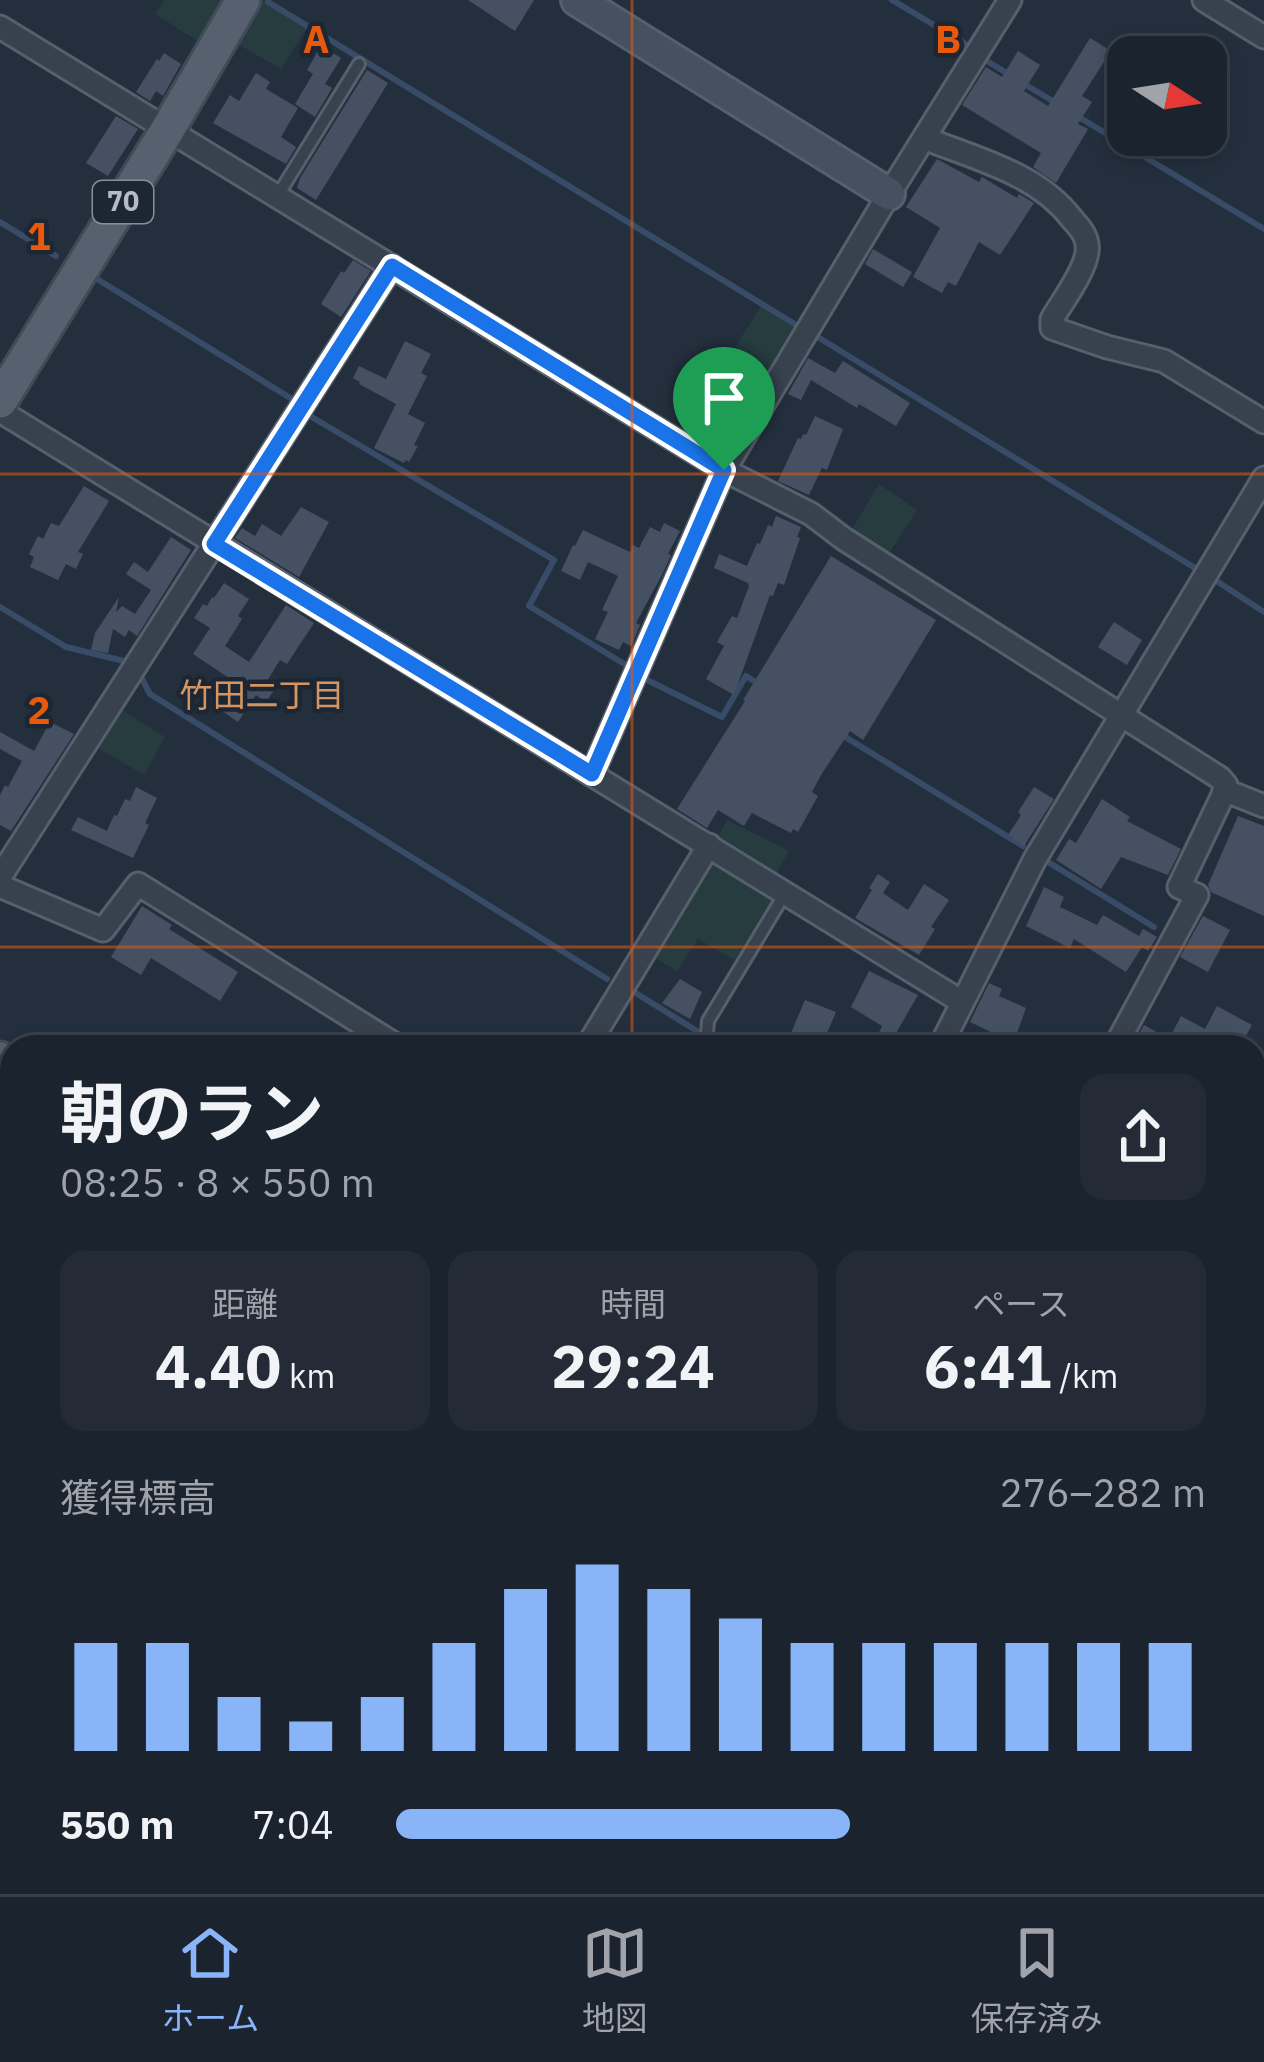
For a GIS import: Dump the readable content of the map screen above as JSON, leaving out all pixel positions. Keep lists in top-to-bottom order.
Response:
{
  "streets": {
    "main road": ["70"]
  },
  "districts": ["竹田二丁目"],
  "north": "right",
  "page": {
    "heading": ["朝のラン", "08:25 · 8 × 550 m"],
    "stats": [
      ["距離", "4.40 km"],
      ["時間", "29:24"],
      ["ペース", "6:41 /km"]
    ],
    "chart": ["獲得標高", "276–282 m"],
    "list": [
      {
        "name": "550 m",
        "note": "7:04"
      }
    ],
    "tabs": ["ホーム", "地図", "保存済み"]
  },
  "grid": {
    "columns": ["A", "B"],
    "rows": ["1", "2"]
  }
}
